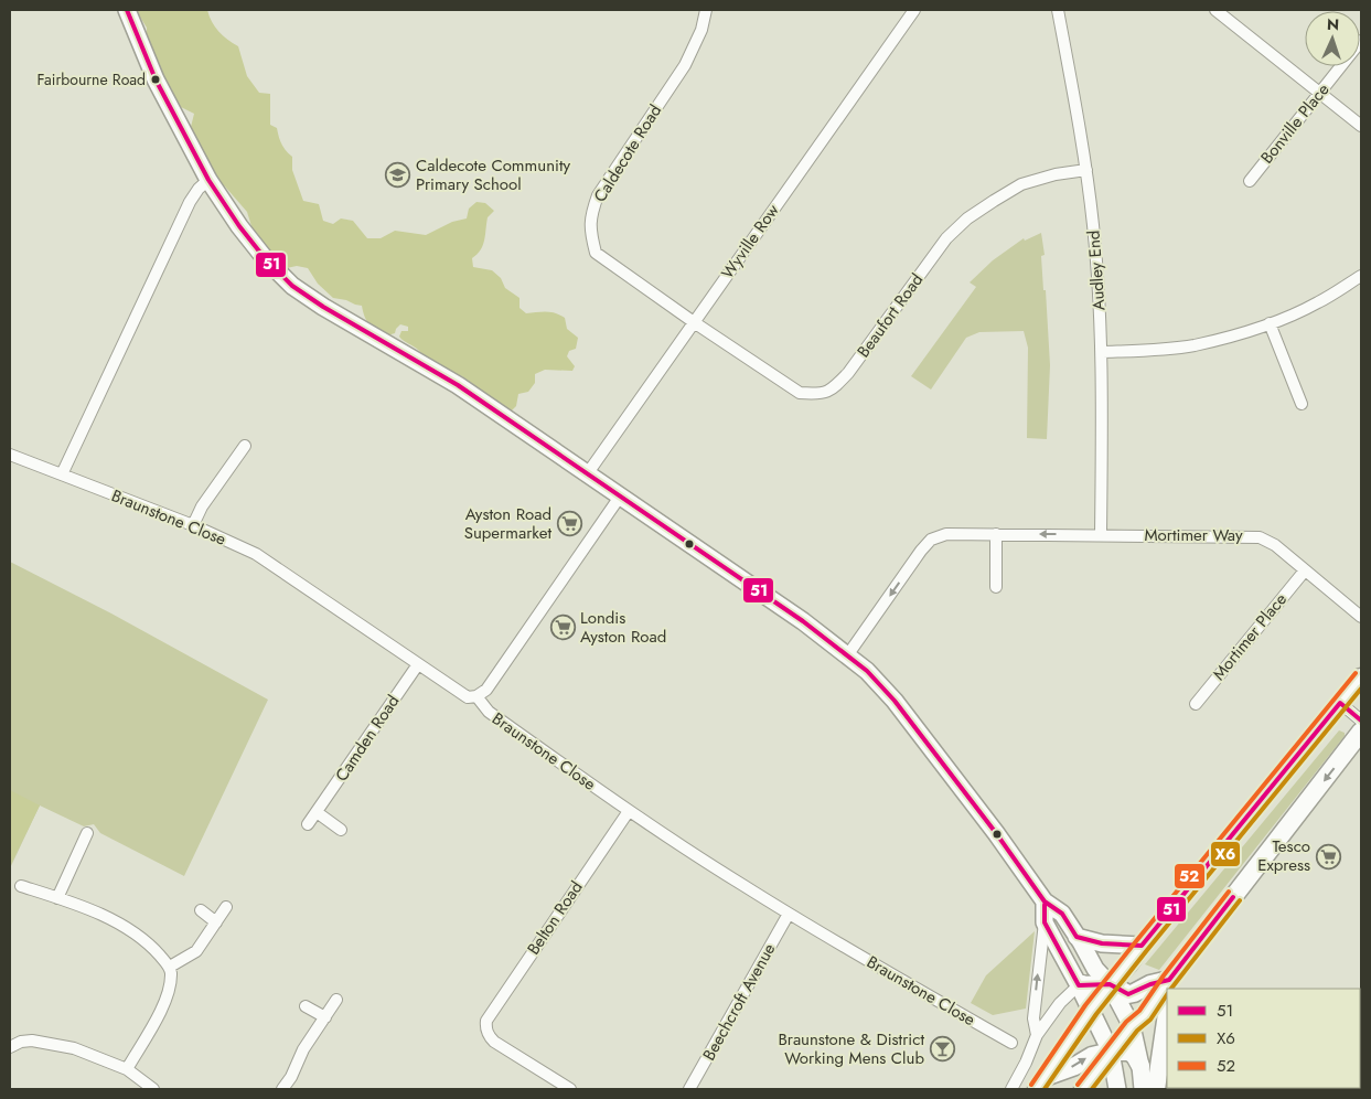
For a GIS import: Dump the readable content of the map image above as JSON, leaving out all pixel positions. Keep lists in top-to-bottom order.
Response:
{
  "streets": {
    "street": [
      "Bonville Place",
      "Caldecote Road",
      "Wyville Row",
      "Audley End",
      "Beaufort Road",
      "Braunstone Close",
      "Mortimer Way",
      "Mortimer Place",
      "Camden Road",
      "Belton Road",
      "Beechcroft Avenue"
    ]
  },
  "crossings": [
    ["Caldecote Road", "Wyville Row"],
    ["Caldecote Road", "Beaufort Road"],
    ["Wyville Row", "Beaufort Road"],
    ["Audley End", "Beaufort Road"],
    ["Audley End", "Mortimer Way"],
    ["Braunstone Close", "Camden Road"],
    ["Braunstone Close", "Belton Road"],
    ["Braunstone Close", "Beechcroft Avenue"],
    ["Mortimer Way", "Mortimer Place"]
  ],
  "one_way": ["Mortimer Way"],
  "places": {
    "other": ["Fairbourne Road"],
    "school or university": ["Caldecote Community Primary School"],
    "supermarket": ["Ayston Road Supermarket", "Londis Ayston Road", "Tesco Express"],
    "bar": ["Braunstone & District Working Mens Club"]
  },
  "lines": ["transit line 51", "transit line 52", "transit line X6"],
  "legend": ["51", "X6", "52"],
  "north": "top"
}
